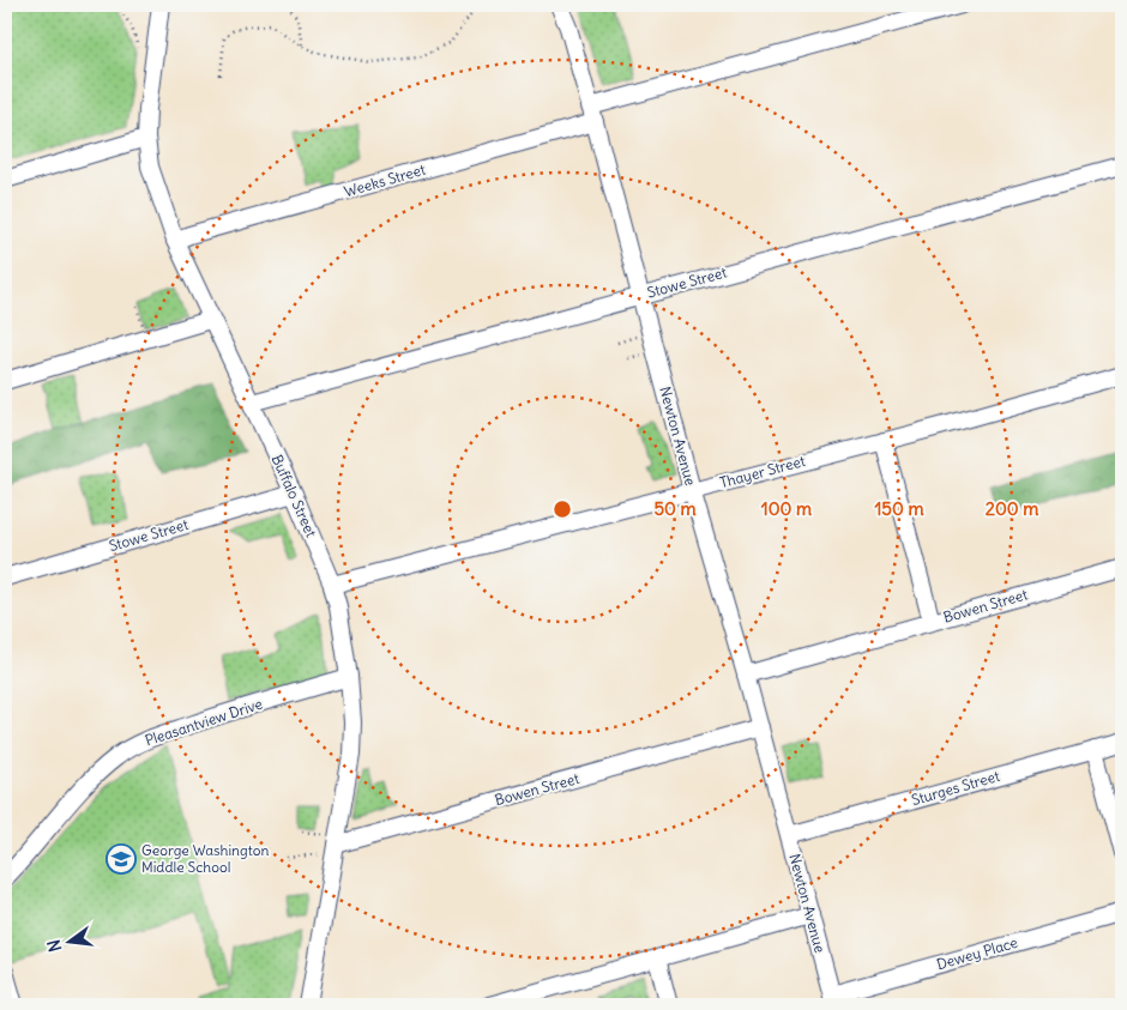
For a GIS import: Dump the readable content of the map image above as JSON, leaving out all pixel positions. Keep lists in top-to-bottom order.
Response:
{
  "streets": {
    "street": [
      "Weeks Street",
      "Stowe Street",
      "Newton Avenue",
      "Thayer Street",
      "Buffalo Street",
      "Bowen Street",
      "Pleasantview Drive",
      "Sturges Street",
      "Dewey Place"
    ]
  },
  "crossings": [
    ["Weeks Street", "Newton Avenue"],
    ["Weeks Street", "Buffalo Street"],
    ["Stowe Street", "Newton Avenue"],
    ["Stowe Street", "Buffalo Street"],
    ["Newton Avenue", "Thayer Street"],
    ["Newton Avenue", "Bowen Street"],
    ["Newton Avenue", "Sturges Street"],
    ["Newton Avenue", "Dewey Place"],
    ["Thayer Street", "Buffalo Street"],
    ["Buffalo Street", "Bowen Street"],
    ["Buffalo Street", "Pleasantview Drive"]
  ],
  "places": {
    "school or university": ["George Washington Middle School"]
  },
  "north": "left",
  "rings": [
    "50 m",
    "100 m",
    "150 m",
    "200 m"
  ]
}
